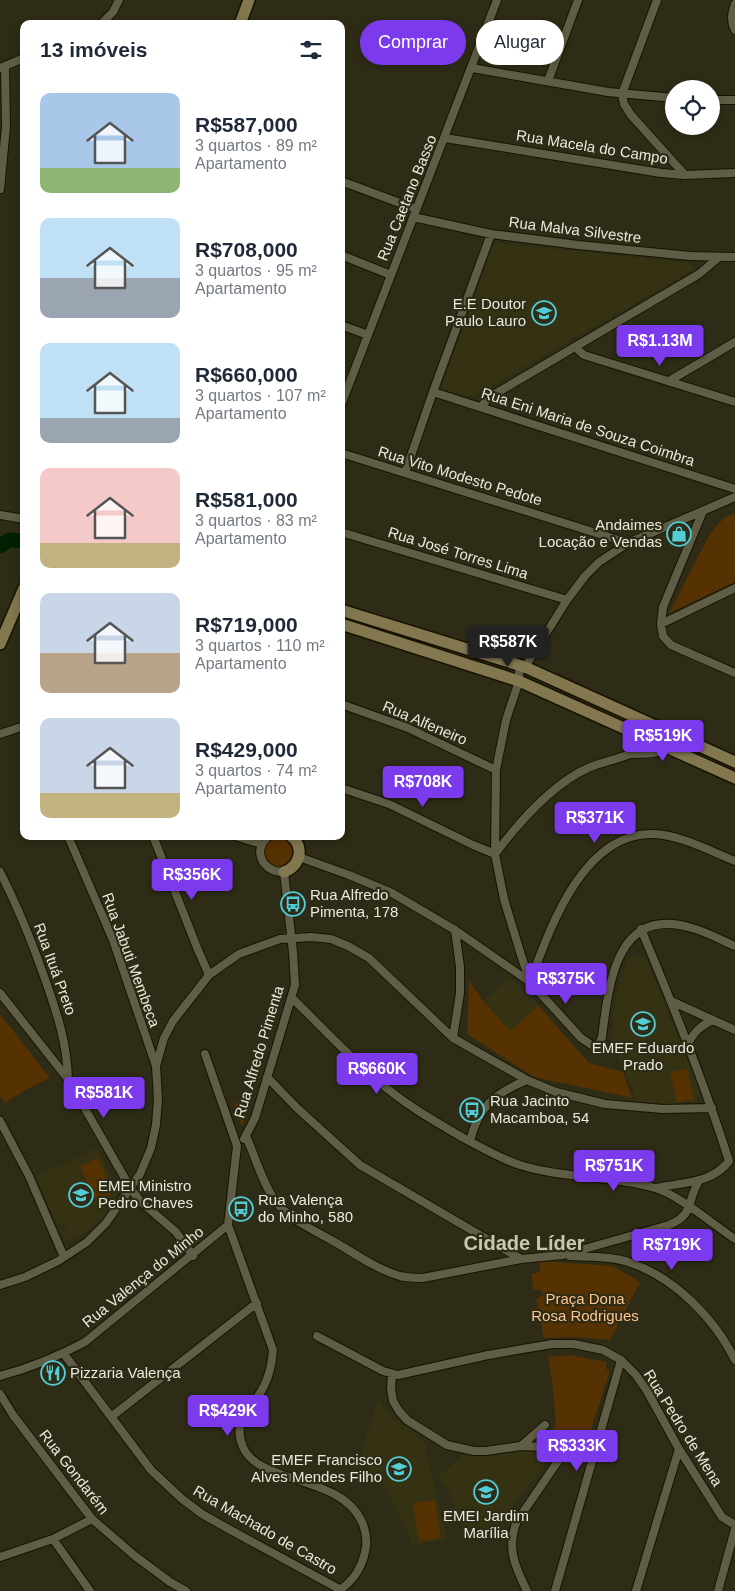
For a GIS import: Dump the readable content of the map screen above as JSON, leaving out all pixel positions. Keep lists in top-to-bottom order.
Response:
{
  "streets": {
    "street": [
      "Rua Macela do Campo",
      "Rua Caetano Basso",
      "Rua Malva Silvestre",
      "Rua Eni Maria de Souza Coimbra",
      "Rua Vito Modesto Pedote",
      "Rua José Torres Lima",
      "Rua Alfeneiro",
      "Rua Jabuti Membeca",
      "Rua Ituá Preto",
      "Rua Alfredo Pimenta",
      "Rua Valença do Minho",
      "Rua Pedro de Mena",
      "Rua Gondarém",
      "Rua Machado de Castro"
    ]
  },
  "crossings": [
    ["Rua Macela do Campo", "Rua Caetano Basso"],
    ["Rua Caetano Basso", "Rua Malva Silvestre"],
    ["Rua Valença do Minho", "Rua Machado de Castro"]
  ],
  "districts": ["Cidade Líder"],
  "parks": ["Praça Dona Rosa Rodrigues"],
  "places": {
    "school or university": [
      "E.E Doutor Paulo Lauro",
      "EMEF Eduardo Prado",
      "EMEI Ministro Pedro Chaves",
      "EMEF Francisco Alves Mendes Filho",
      "EMEI Jardim Marília"
    ],
    "shop": ["Andaimes Locação e Vendas"],
    "bus stop": ["Rua Alfredo Pimenta, 178", "Rua Jacinto Macamboa, 54", "Rua Valença do Minho, 580"],
    "restaurant": ["Pizzaria Valença"]
  },
  "page": {
    "chip": ["Comprar", "Alugar"],
    "heading": "13 imóveis",
    "list": [
      {
        "name": "R$587,000",
        "note": "3 quartos · 89 m² · Apartamento"
      },
      {
        "name": "R$708,000",
        "note": "3 quartos · 95 m² · Apartamento"
      },
      {
        "name": "R$660,000",
        "note": "3 quartos · 107 m² · Apartamento"
      },
      {
        "name": "R$581,000",
        "note": "3 quartos · 83 m² · Apartamento"
      },
      {
        "name": "R$719,000",
        "note": "3 quartos · 110 m² · Apartamento"
      },
      {
        "name": "R$429,000",
        "note": "3 quartos · 74 m² · Apartamento"
      }
    ],
    "price": [
      "R$1.13M",
      "R$587K",
      "R$519K",
      "R$708K",
      "R$371K",
      "R$356K",
      "R$375K",
      "R$660K",
      "R$581K",
      "R$751K",
      "R$719K",
      "R$429K",
      "R$333K"
    ]
  }
}
